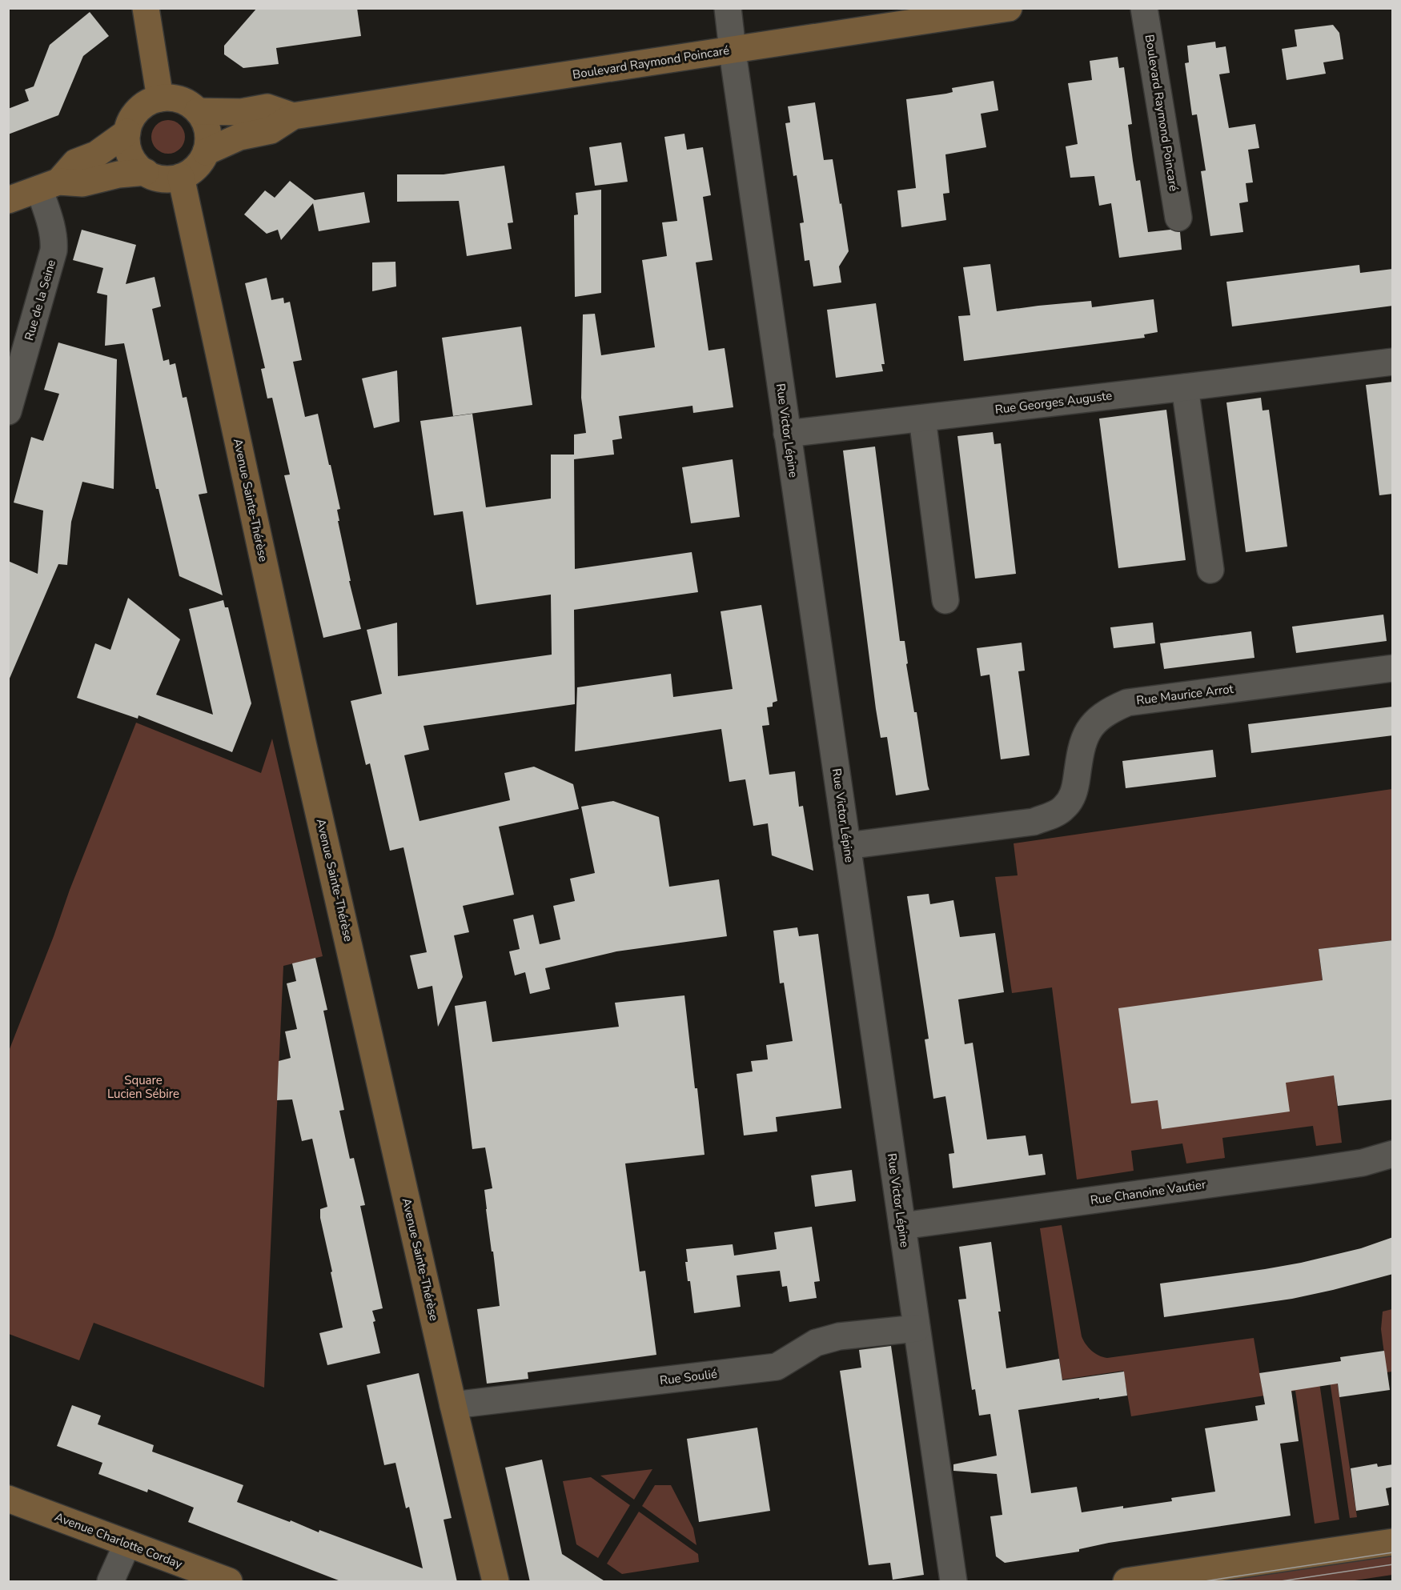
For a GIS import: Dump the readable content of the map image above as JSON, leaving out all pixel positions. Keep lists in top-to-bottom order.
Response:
{
  "streets": {
    "street": [
      "Boulevard Raymond Poincaré",
      "Rue de la Seine",
      "Rue Georges Auguste",
      "Rue Victor Lépine",
      "Avenue Sainte-Thérèse",
      "Rue Maurice Arrot",
      "Rue Chanoine Vautier",
      "Rue Soulié",
      "Avenue Charlotte Corday"
    ]
  },
  "crossings": [
    ["Boulevard Raymond Poincaré", "Rue Victor Lépine"],
    ["Boulevard Raymond Poincaré", "Avenue Sainte-Thérèse"],
    ["Rue Georges Auguste", "Rue Victor Lépine"],
    ["Rue Victor Lépine", "Rue Maurice Arrot"],
    ["Rue Victor Lépine", "Rue Chanoine Vautier"],
    ["Rue Victor Lépine", "Rue Soulié"],
    ["Avenue Sainte-Thérèse", "Rue Soulié"]
  ],
  "parks": ["Square Lucien Sébire"]
}
